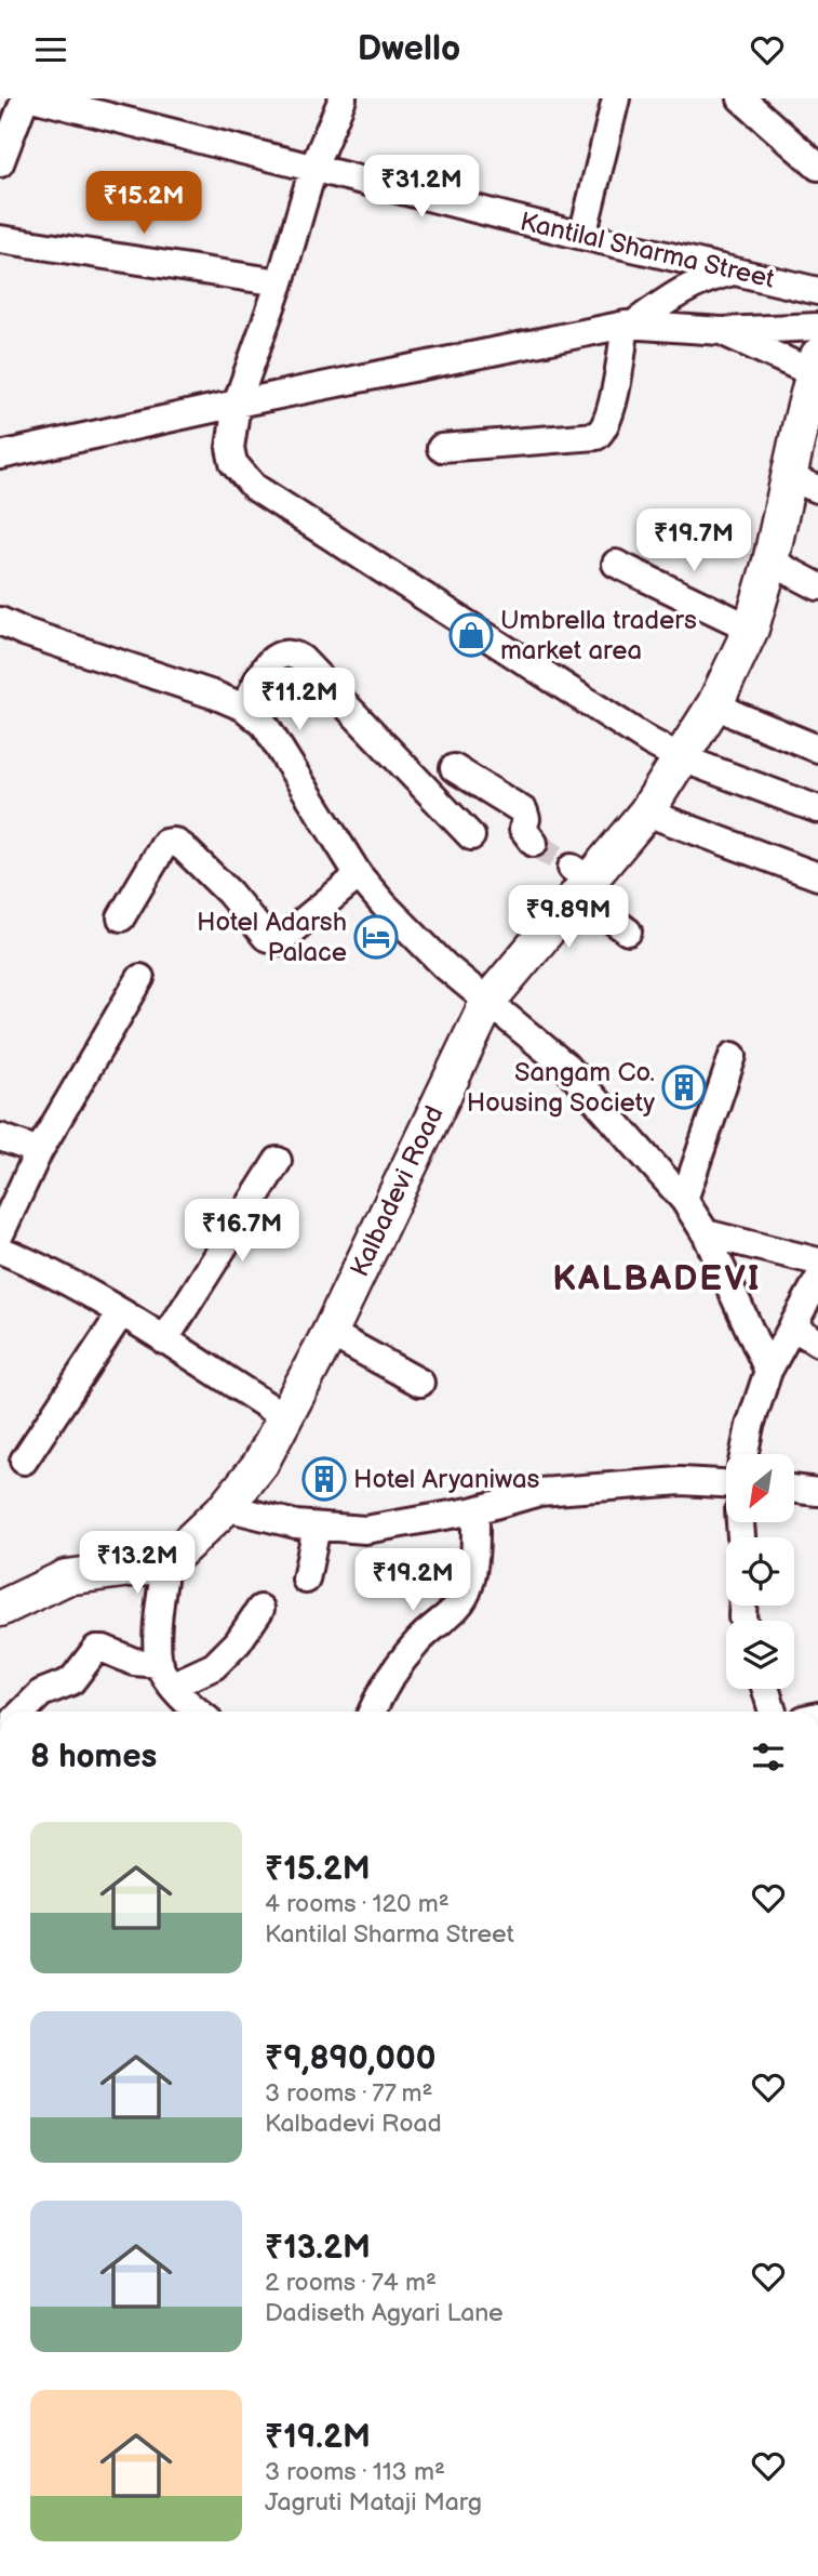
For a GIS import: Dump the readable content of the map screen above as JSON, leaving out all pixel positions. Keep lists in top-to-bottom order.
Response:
{
  "streets": {
    "main road": ["Kalbadevi Road"],
    "street": ["Kantilal Sharma Street"]
  },
  "districts": ["KALBADEVI"],
  "places": {
    "shop": ["Umbrella traders market area"],
    "hotel": ["Hotel Adarsh Palace"],
    "building": ["Sangam Co. Housing Society", "Hotel Aryaniwas"]
  },
  "north": "bottom left",
  "page": {
    "header": "Dwello",
    "price": [
      "₹31.2M",
      "₹15.2M",
      "₹19.7M",
      "₹11.2M",
      "₹9.89M",
      "₹16.7M",
      "₹13.2M",
      "₹19.2M"
    ],
    "heading": "8 homes",
    "list": [
      {
        "name": "₹15.2M",
        "note": "4 rooms · 120 m² · Kantilal Sharma Street"
      },
      {
        "name": "₹9,890,000",
        "note": "3 rooms · 77 m² · Kalbadevi Road"
      },
      {
        "name": "₹13.2M",
        "note": "2 rooms · 74 m² · Dadiseth Agyari Lane"
      },
      {
        "name": "₹19.2M",
        "note": "3 rooms · 113 m² · Jagruti Mataji Marg"
      }
    ]
  }
}
